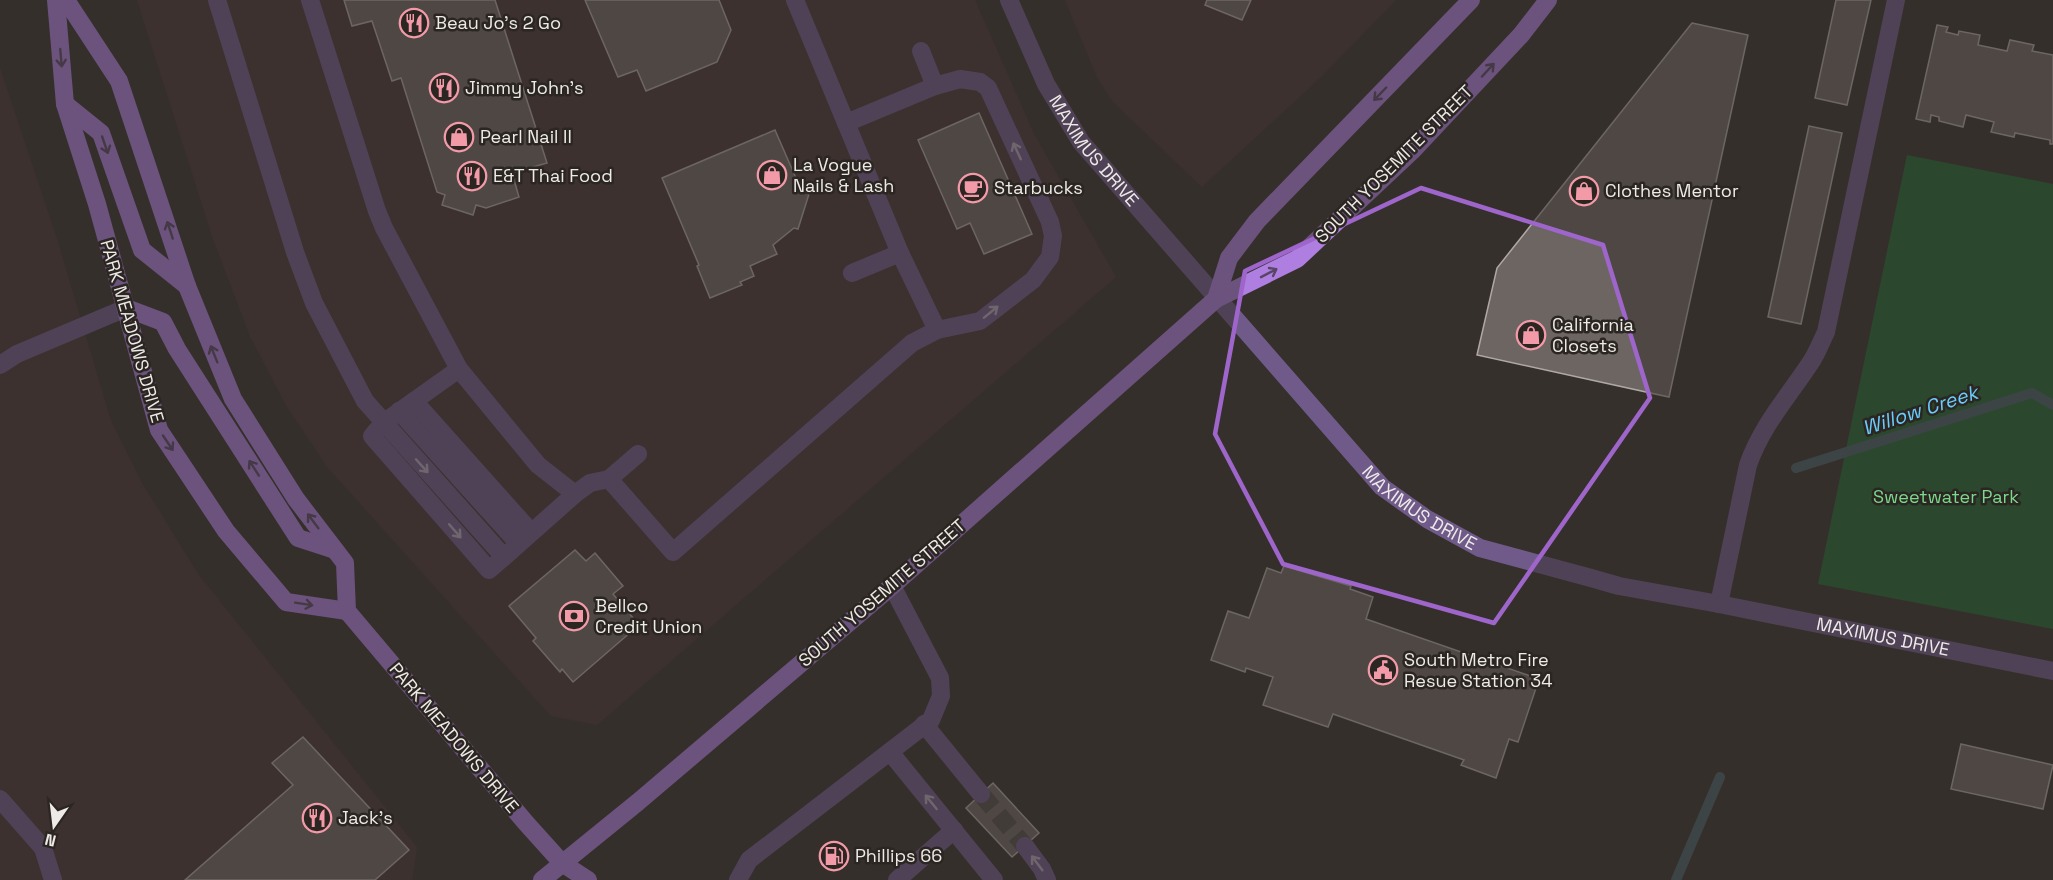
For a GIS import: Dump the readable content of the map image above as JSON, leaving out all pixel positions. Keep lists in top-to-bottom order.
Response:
{
  "streets": {
    "main road": ["SOUTH YOSEMITE STREET", "PARK MEADOWS DRIVE"],
    "street": ["MAXIMUS DRIVE"]
  },
  "crossings": [
    ["MAXIMUS DRIVE", "SOUTH YOSEMITE STREET"],
    ["SOUTH YOSEMITE STREET", "PARK MEADOWS DRIVE"]
  ],
  "water": ["Willow Creek"],
  "parks": ["Sweetwater Park"],
  "places": {
    "restaurant": [
      "Beau Jo's 2 Go",
      "Jimmy John's",
      "E&T Thai Food",
      "Jack's"
    ],
    "shop": [
      "Pearl Nail II",
      "La Vogue Nails & Lash",
      "Clothes Mentor",
      "California Closets"
    ],
    "cafe": ["Starbucks"],
    "bank": ["Bellco Credit Union"],
    "public building": ["South Metro Fire Resue Station 34"],
    "fuel station": ["Phillips 66"]
  },
  "north": "bottom"
}
